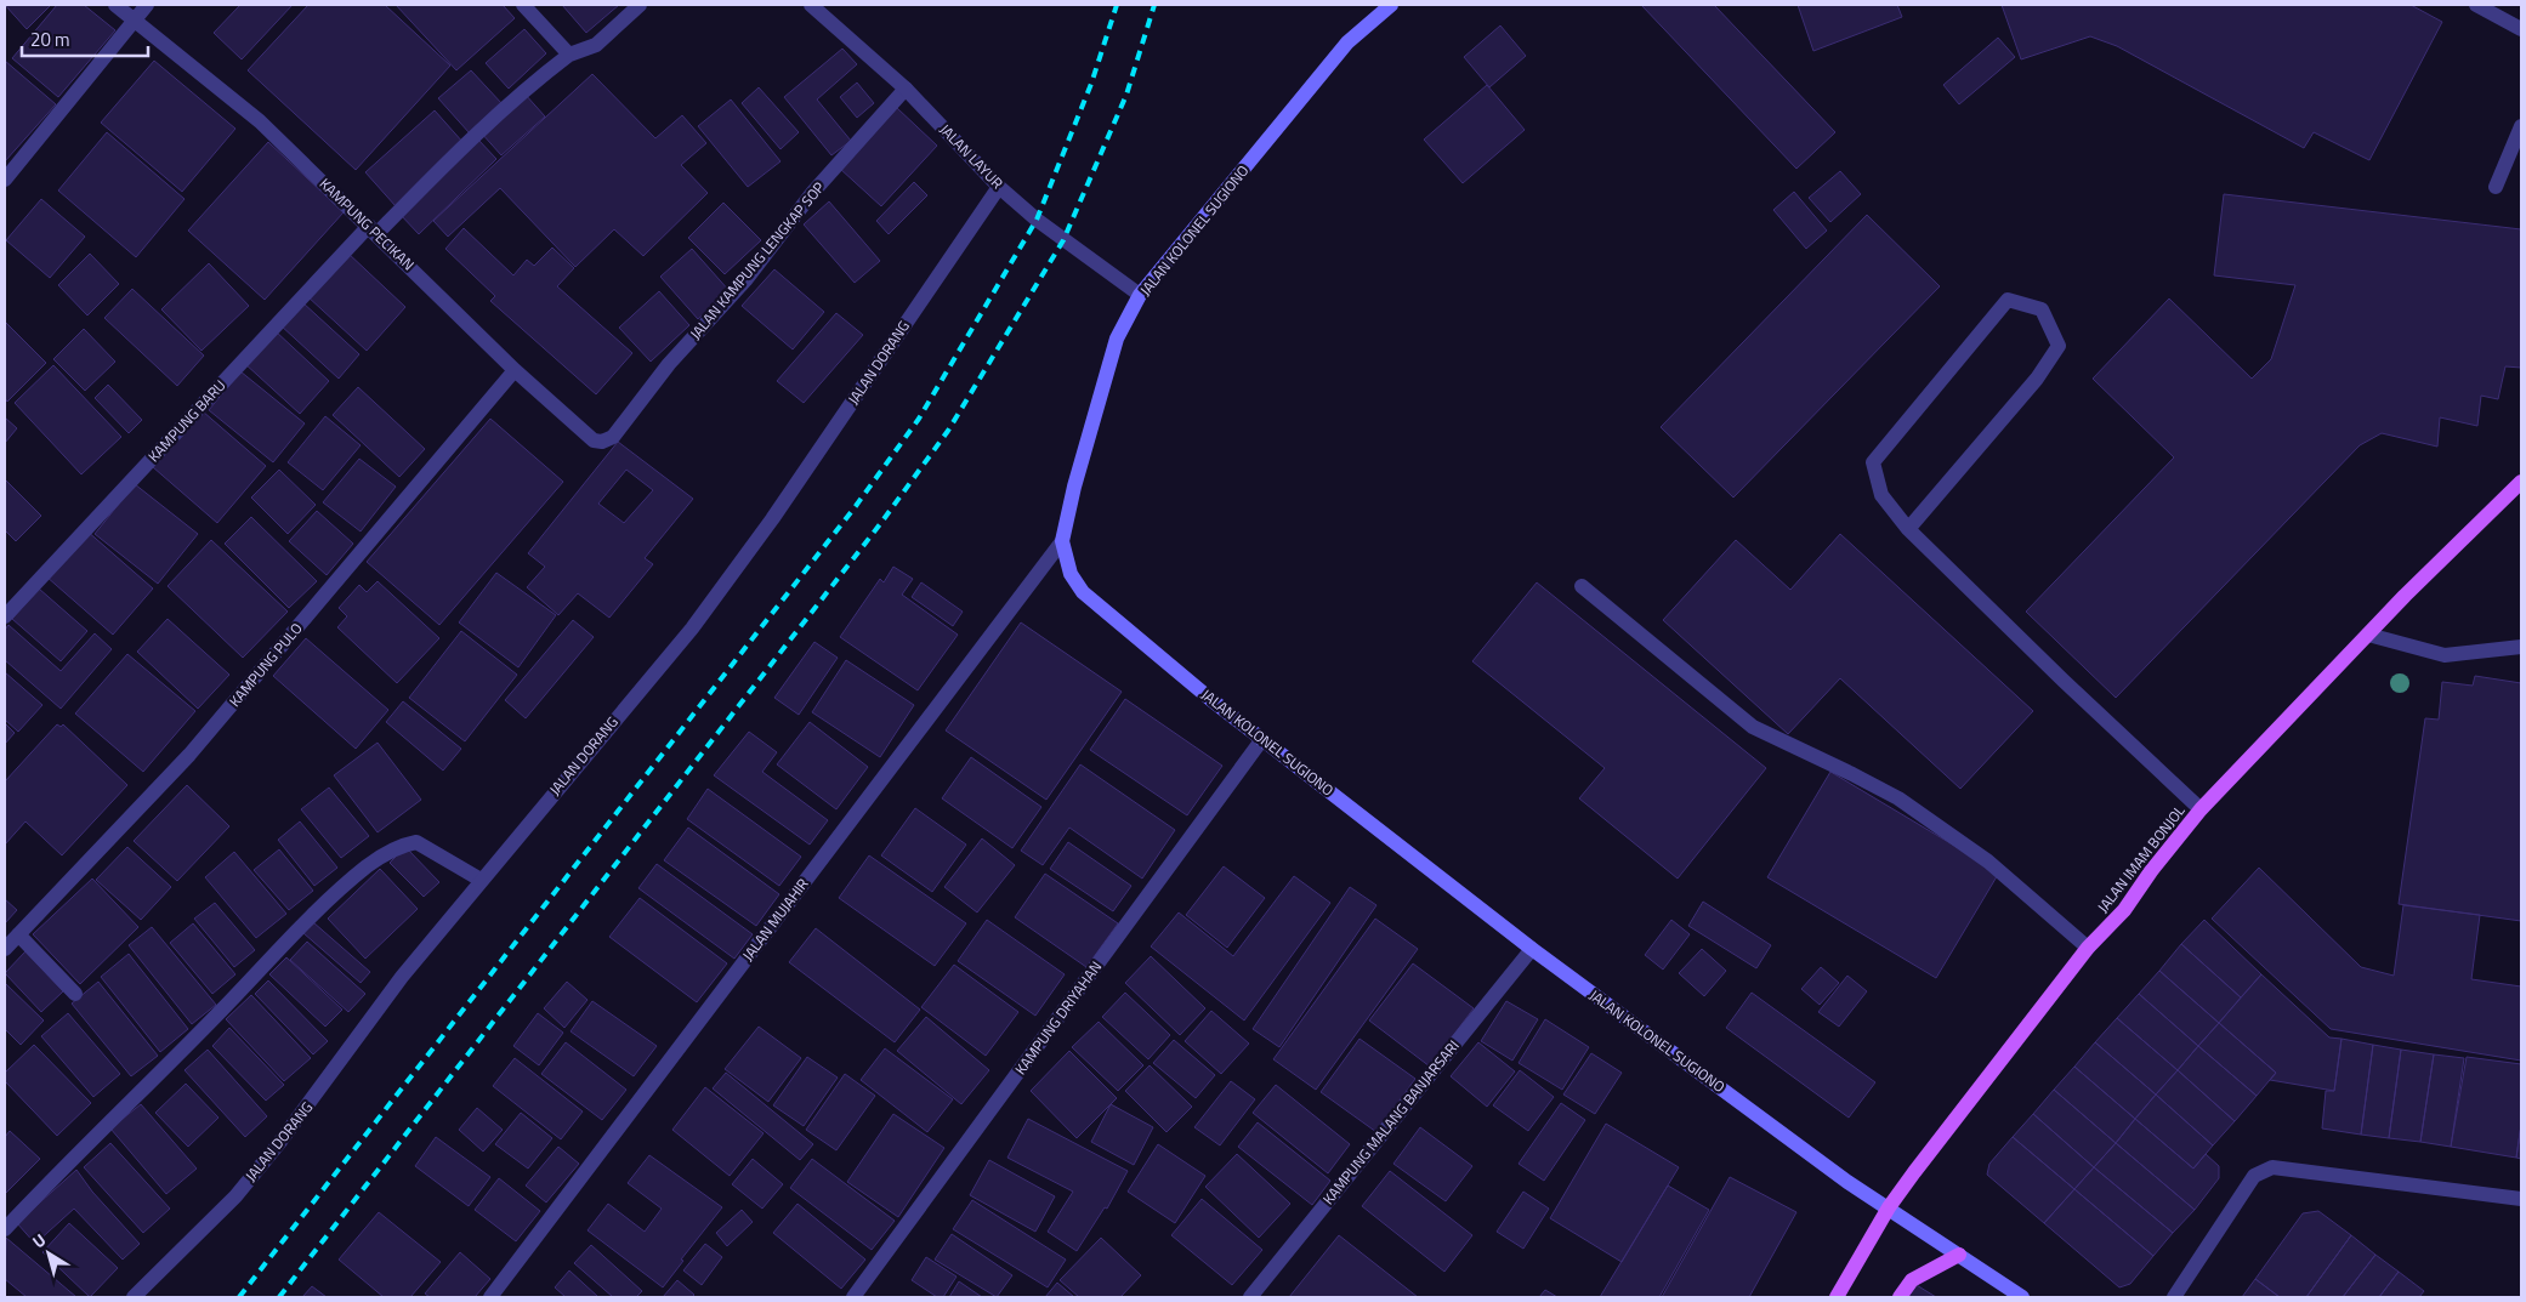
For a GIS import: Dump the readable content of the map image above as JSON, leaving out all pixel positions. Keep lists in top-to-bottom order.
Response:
{
  "streets": {
    "main road": ["JALAN KOLONEL SUGIONO", "JALAN IMAM BONJOL"],
    "street": [
      "JALAN LAYUR",
      "KAMPUNG PECIKAN",
      "JALAN KAMPUNG LENGKAP SOP",
      "JALAN DORANG",
      "KAMPUNG BARU",
      "KAMPUNG PULO",
      "JALAN MUJAHIR",
      "KAMPUNG DRIYAHAN",
      "KAMPUNG MALANG BANJARSARI"
    ]
  },
  "crossings": [
    ["JALAN LAYUR", "JALAN KOLONEL SUGIONO"],
    ["JALAN LAYUR", "JALAN KAMPUNG LENGKAP SOP"],
    ["JALAN LAYUR", "JALAN DORANG"],
    ["KAMPUNG PECIKAN", "JALAN KAMPUNG LENGKAP SOP"],
    ["KAMPUNG PECIKAN", "KAMPUNG BARU"],
    ["KAMPUNG PECIKAN", "KAMPUNG PULO"],
    ["JALAN KOLONEL SUGIONO", "JALAN IMAM BONJOL"],
    ["JALAN KOLONEL SUGIONO", "JALAN MUJAHIR"],
    ["JALAN KOLONEL SUGIONO", "KAMPUNG DRIYAHAN"],
    ["JALAN KOLONEL SUGIONO", "KAMPUNG MALANG BANJARSARI"]
  ],
  "scale_bar": "20 m",
  "north": "top left"
}
